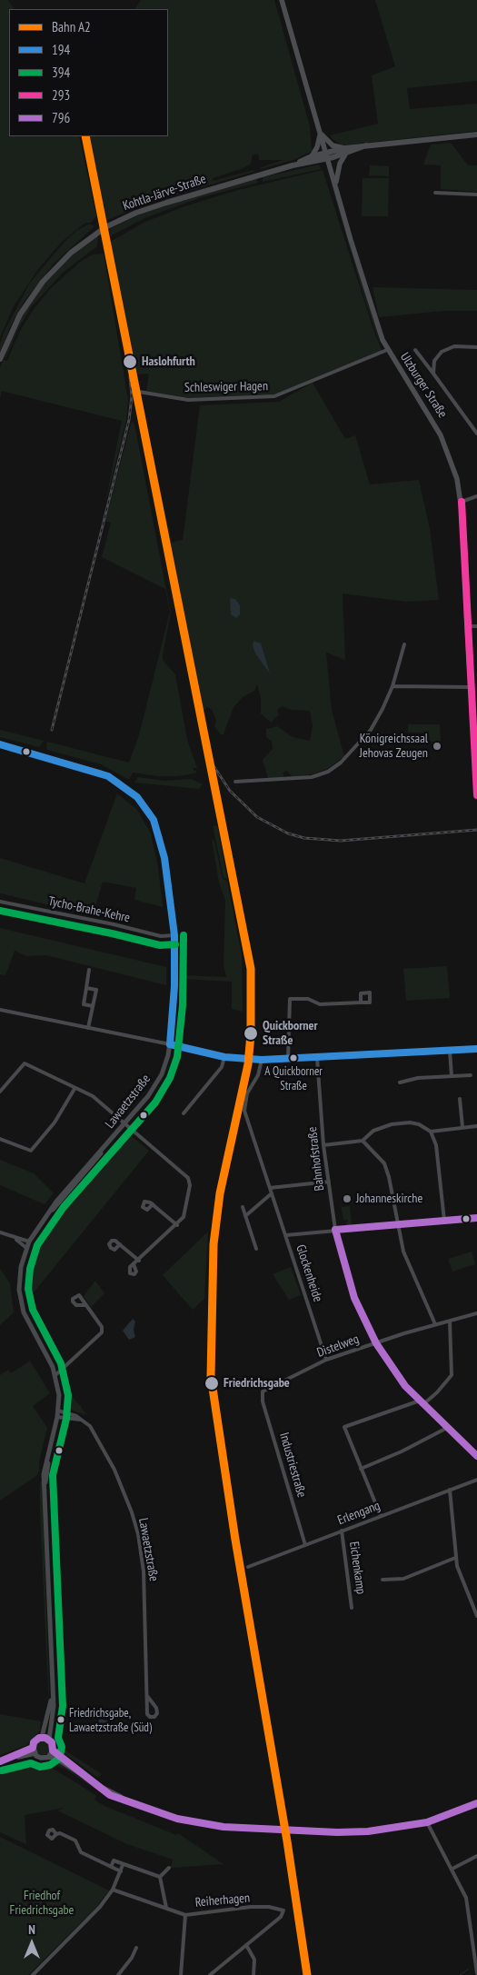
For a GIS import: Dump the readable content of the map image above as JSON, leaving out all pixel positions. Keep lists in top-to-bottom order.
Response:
{
  "streets": {
    "main road": ["Kohtla-Järve-Straße", "Ulzburger Straße"],
    "street": [
      "Schleswiger Hagen",
      "Tycho-Brahe-Kehre",
      "Lawaetzstraße",
      "Bahnhofstraße",
      "Glockenheide",
      "Distelweg",
      "Industriestraße",
      "Erlengang",
      "Eichenkamp",
      "Reiherhagen"
    ]
  },
  "crossings": [
    ["Kohtla-Järve-Straße", "Ulzburger Straße"],
    ["Ulzburger Straße", "Schleswiger Hagen"],
    ["Tycho-Brahe-Kehre", "Lawaetzstraße"],
    ["Bahnhofstraße", "Distelweg"],
    ["Glockenheide", "Distelweg"],
    ["Distelweg", "Industriestraße"],
    ["Industriestraße", "Erlengang"],
    ["Erlengang", "Eichenkamp"]
  ],
  "parks": ["Friedhof Friedrichsgabe"],
  "places": [
    "Haslohfurth",
    "Königreichssaal Jehovas Zeugen",
    "Quickborner Straße",
    "A Quickborner Straße",
    "Johanneskirche",
    "Friedrichsgabe",
    "Friedrichsgabe, Lawaetzstraße (Süd)"
  ],
  "lines": [
    "rail line A2",
    "transit line 293",
    "transit line 194",
    "transit line 394",
    "transit line 796"
  ],
  "legend": [
    "Bahn A2",
    "194",
    "394",
    "293",
    "796"
  ],
  "north": "top"
}
